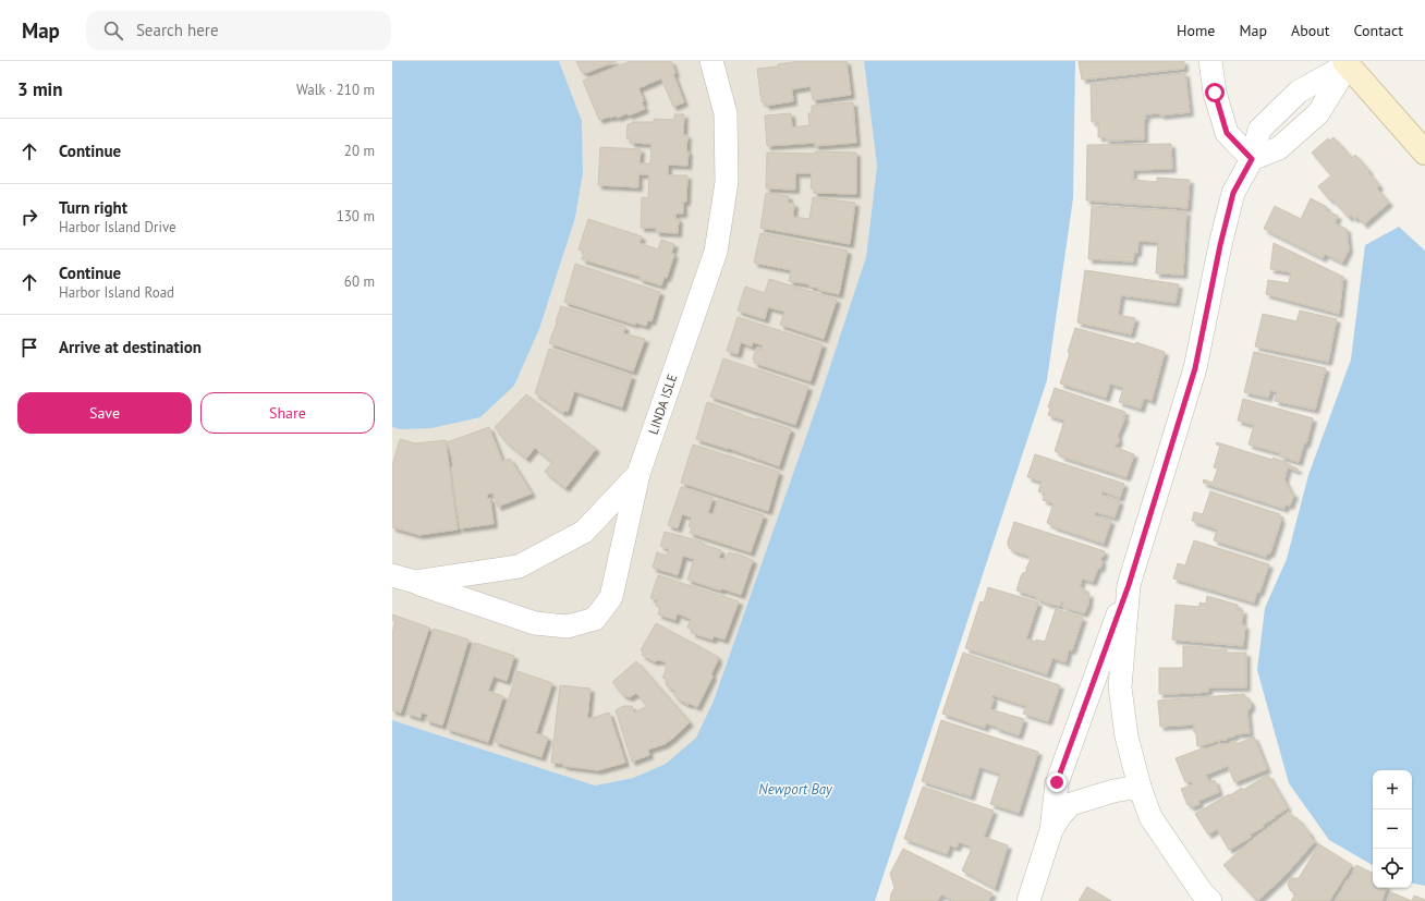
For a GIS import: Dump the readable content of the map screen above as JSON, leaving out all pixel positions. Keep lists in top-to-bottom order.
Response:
{
  "streets": {
    "street": ["LINDA ISLE"]
  },
  "water": ["Newport Bay"],
  "page": {
    "header": "Map",
    "search": "Search here",
    "nav": [
      "Home",
      "Map",
      "About",
      "Contact"
    ],
    "heading": ["3 min", "Walk · 210 m"],
    "list": [
      ["Continue", "20 m"],
      ["Turn right", "Harbor Island Drive", "130 m"],
      ["Continue", "Harbor Island Road", "60 m"],
      "Arrive at destination"
    ],
    "buttons": ["Save", "Share"],
    "map_buttons": ["+", "−"]
  }
}
